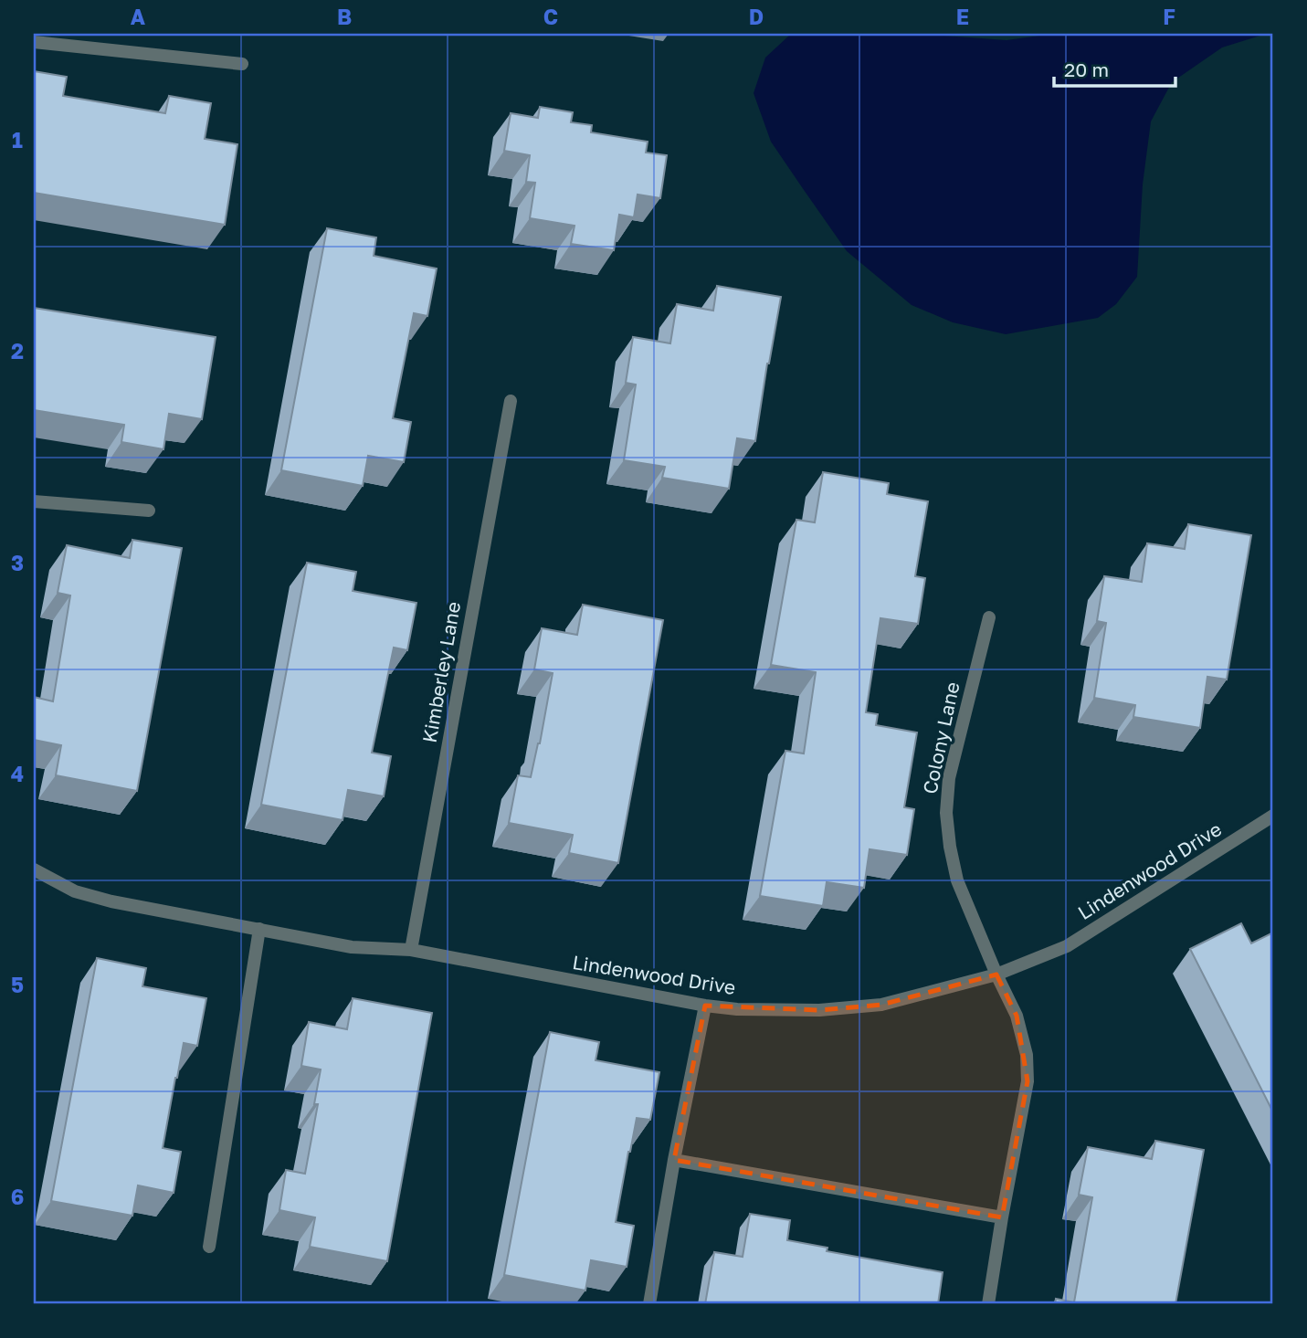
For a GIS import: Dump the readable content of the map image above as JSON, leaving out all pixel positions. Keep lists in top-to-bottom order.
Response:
{
  "streets": {
    "street": ["Kimberley Lane", "Colony Lane", "Lindenwood Drive"]
  },
  "crossings": [
    ["Kimberley Lane", "Lindenwood Drive"],
    ["Colony Lane", "Lindenwood Drive"]
  ],
  "scale_bar": "20 m",
  "grid": {
    "columns": [
      "A",
      "B",
      "C",
      "D",
      "E",
      "F"
    ],
    "rows": [
      "1",
      "2",
      "3",
      "4",
      "5",
      "6"
    ]
  }
}
